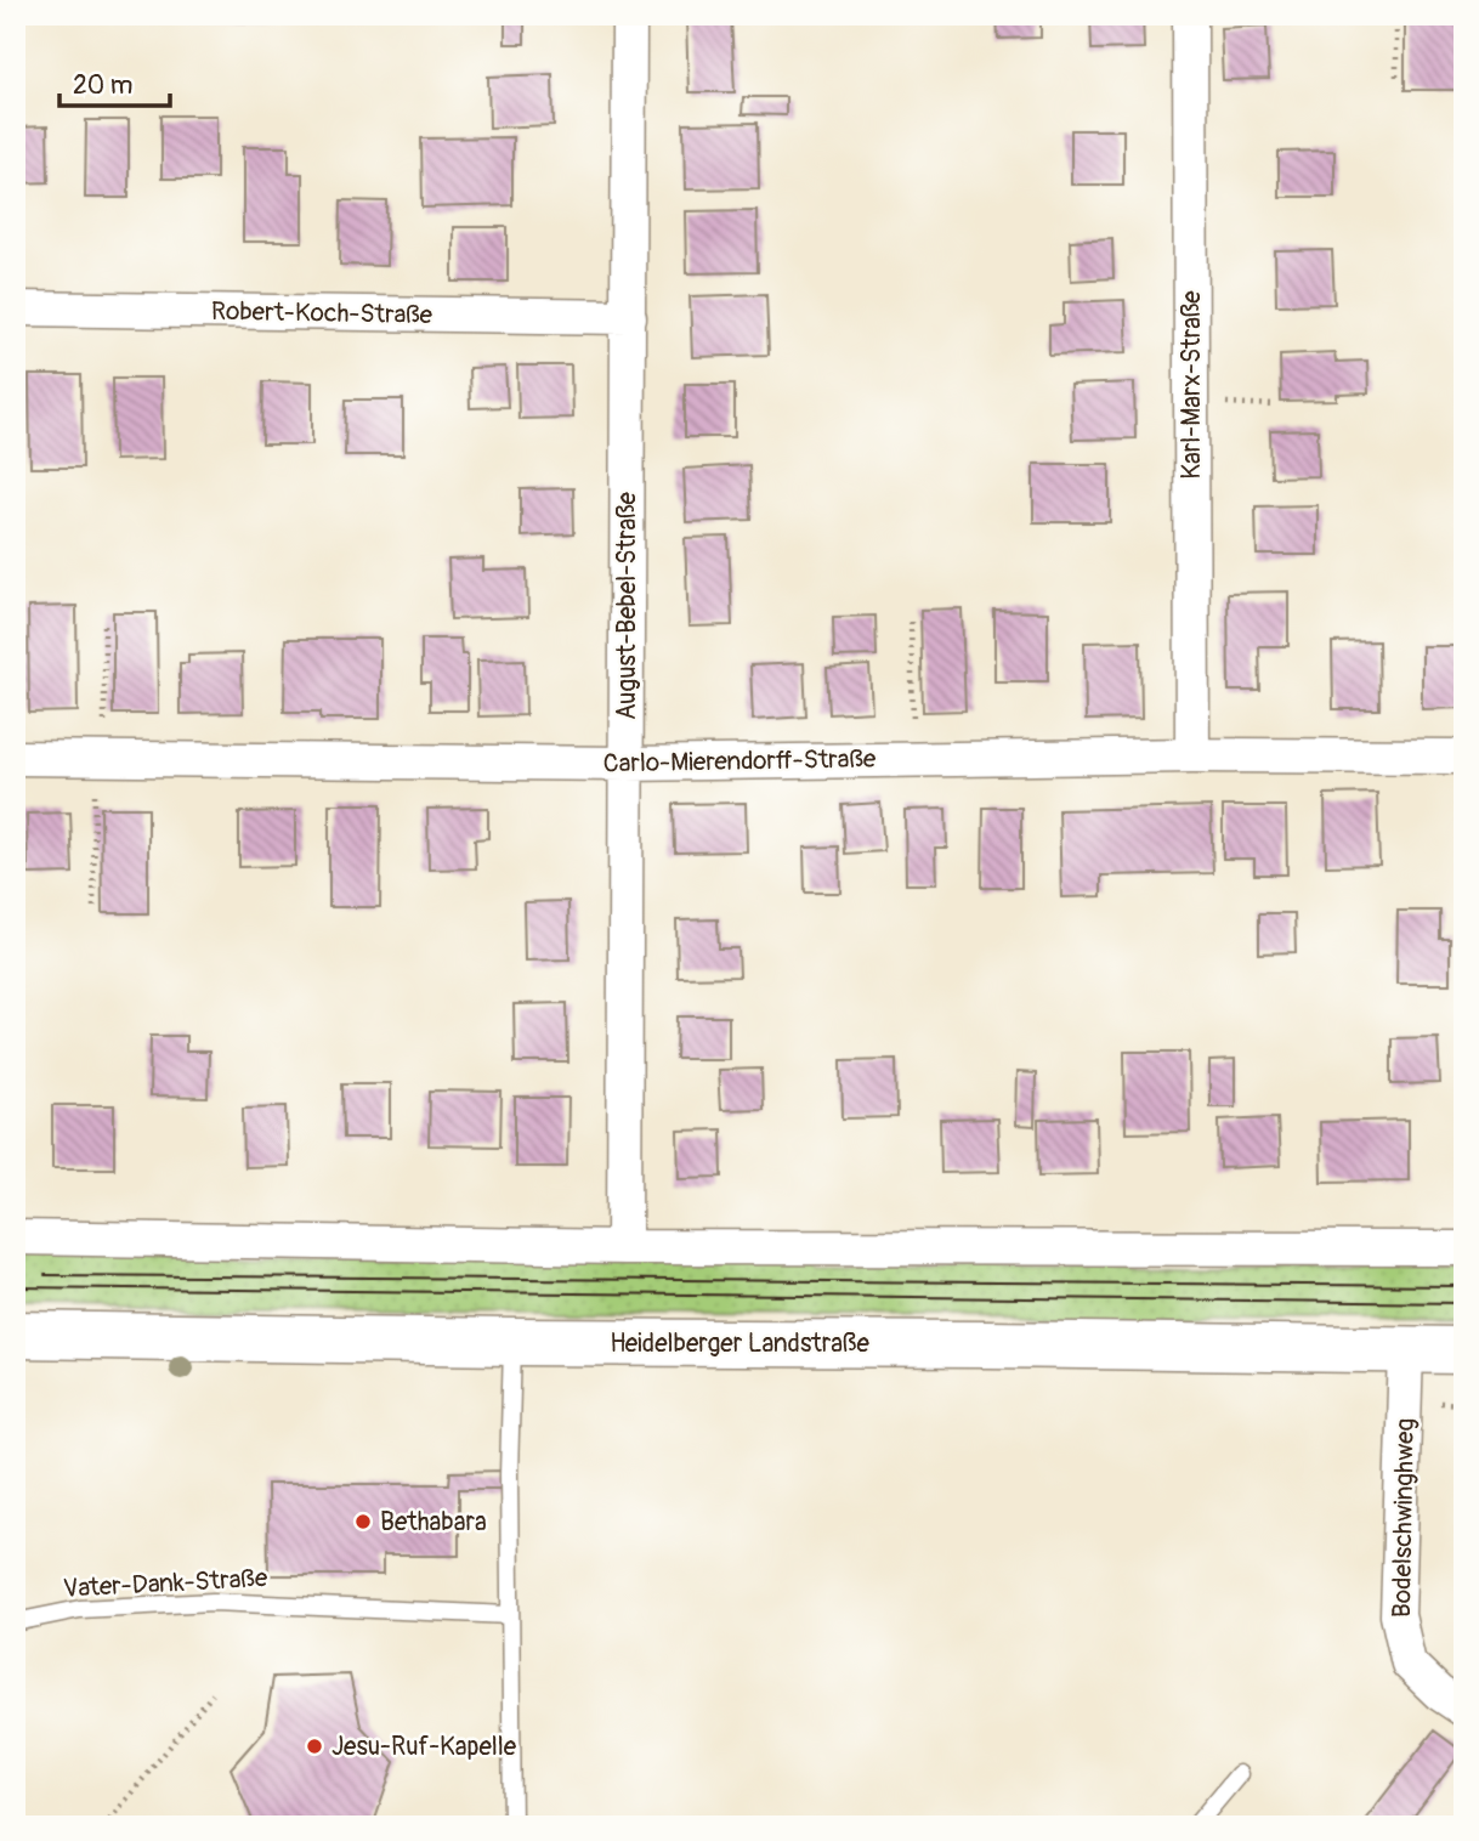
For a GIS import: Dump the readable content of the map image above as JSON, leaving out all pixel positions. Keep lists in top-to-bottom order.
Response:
{
  "streets": {
    "street": [
      "Robert-Koch-Straße",
      "Karl-Marx-Straße",
      "August-Bebel-Straße",
      "Carlo-Mierendorff-Straße",
      "Heidelberger Landstraße",
      "Bodelschwinghweg"
    ],
    "lane": ["Vater-Dank-Straße"]
  },
  "crossings": [
    ["Robert-Koch-Straße", "August-Bebel-Straße"],
    ["Karl-Marx-Straße", "Carlo-Mierendorff-Straße"],
    ["August-Bebel-Straße", "Carlo-Mierendorff-Straße"],
    ["Heidelberger Landstraße", "Bodelschwinghweg"]
  ],
  "places": ["Bethabara", "Jesu-Ruf-Kapelle"],
  "scale_bar": "20 m"
}
